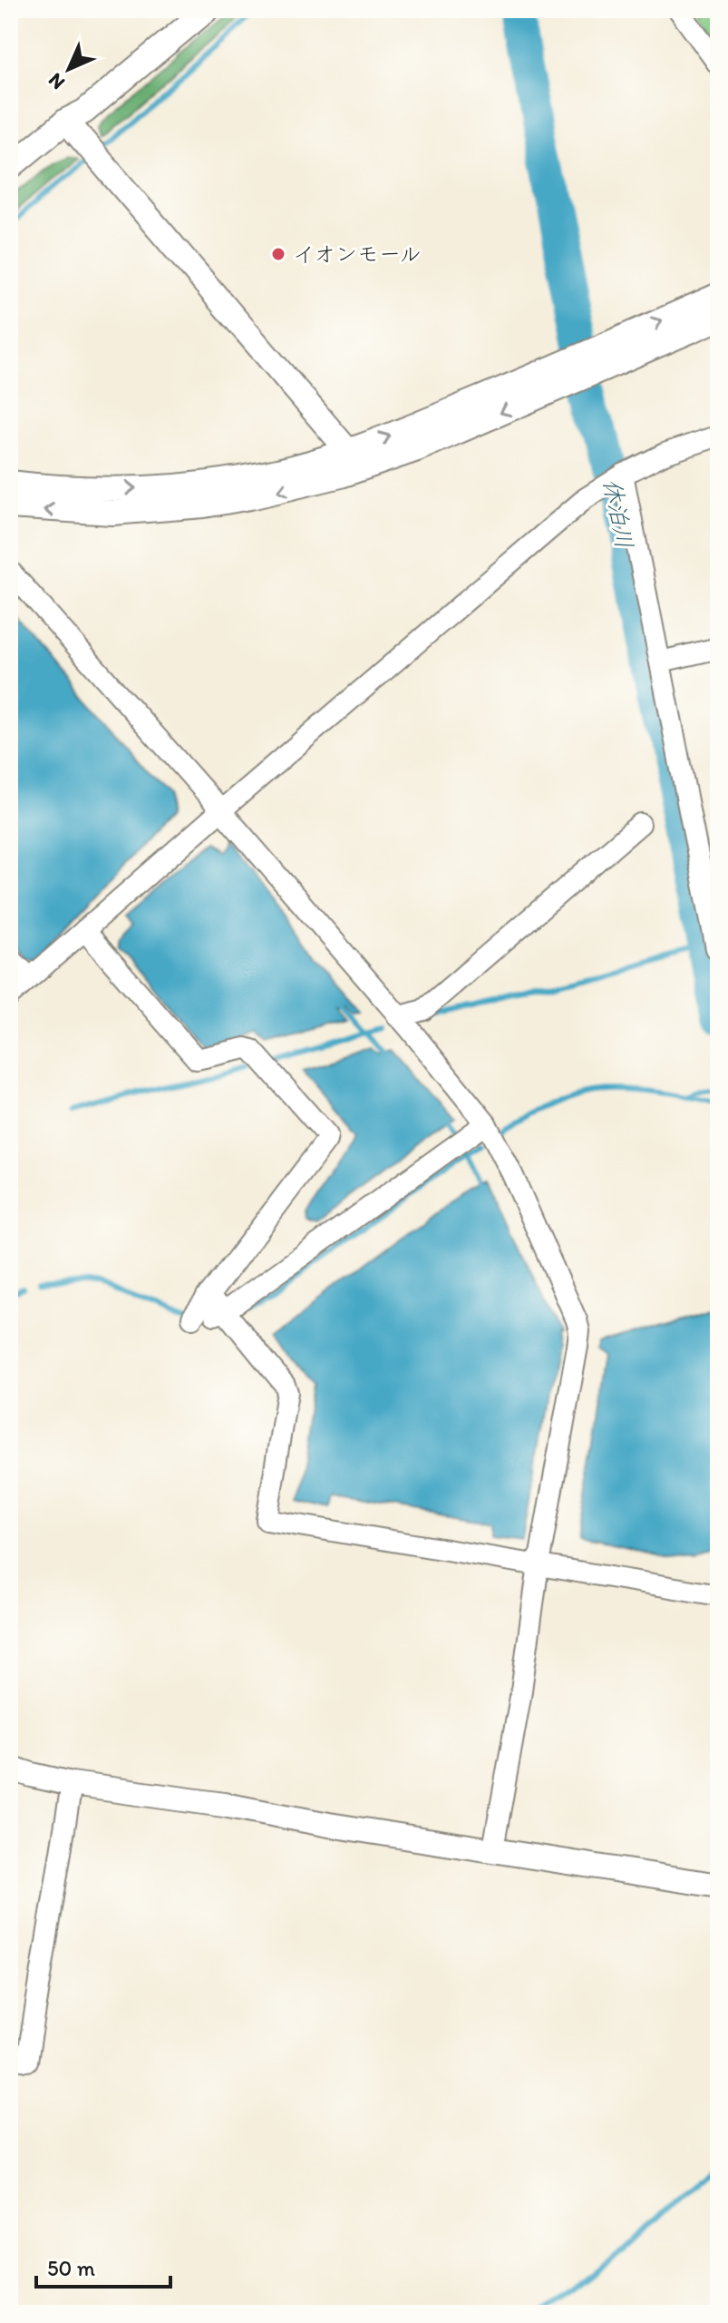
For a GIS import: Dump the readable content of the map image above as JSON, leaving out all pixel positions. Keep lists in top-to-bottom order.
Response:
{
  "water": ["休泊川"],
  "places": ["イオンモール"],
  "scale_bar": "50 m",
  "north": "bottom left"
}
